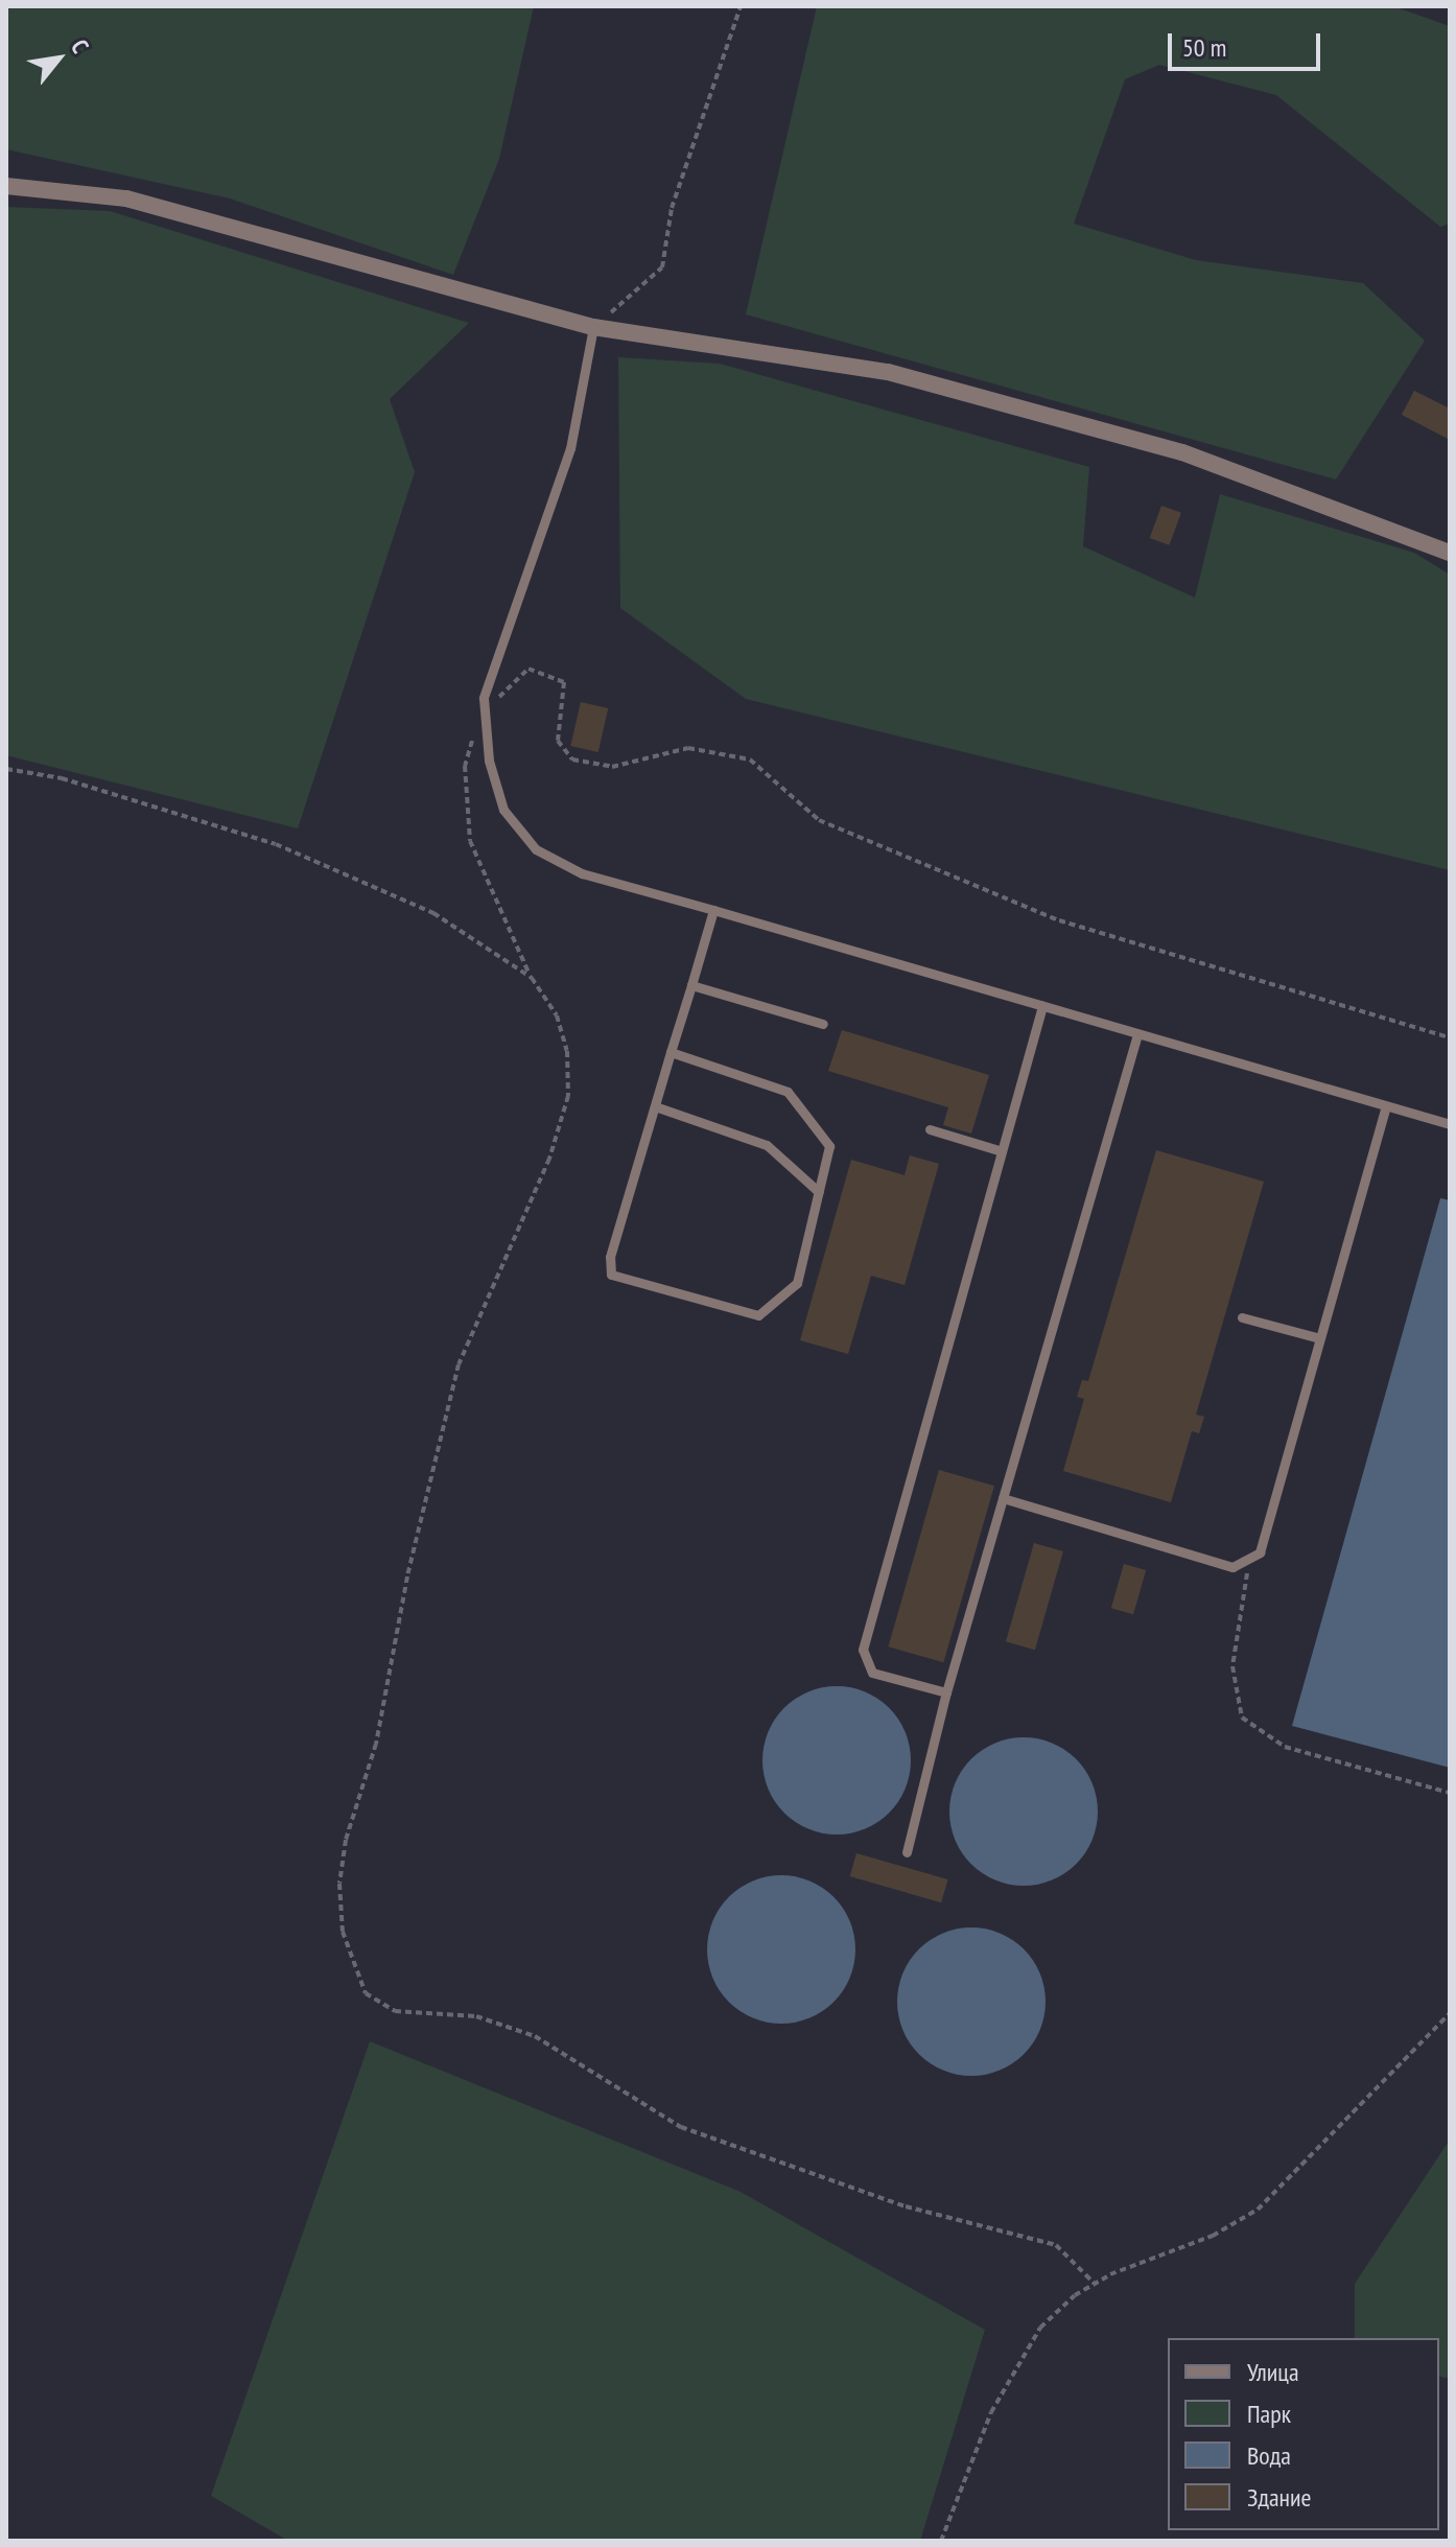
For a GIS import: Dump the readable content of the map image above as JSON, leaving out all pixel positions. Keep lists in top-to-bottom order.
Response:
{
  "legend": [
    "Улица",
    "Парк",
    "Вода",
    "Здание"
  ],
  "scale_bar": "50 m",
  "north": "top right"
}
